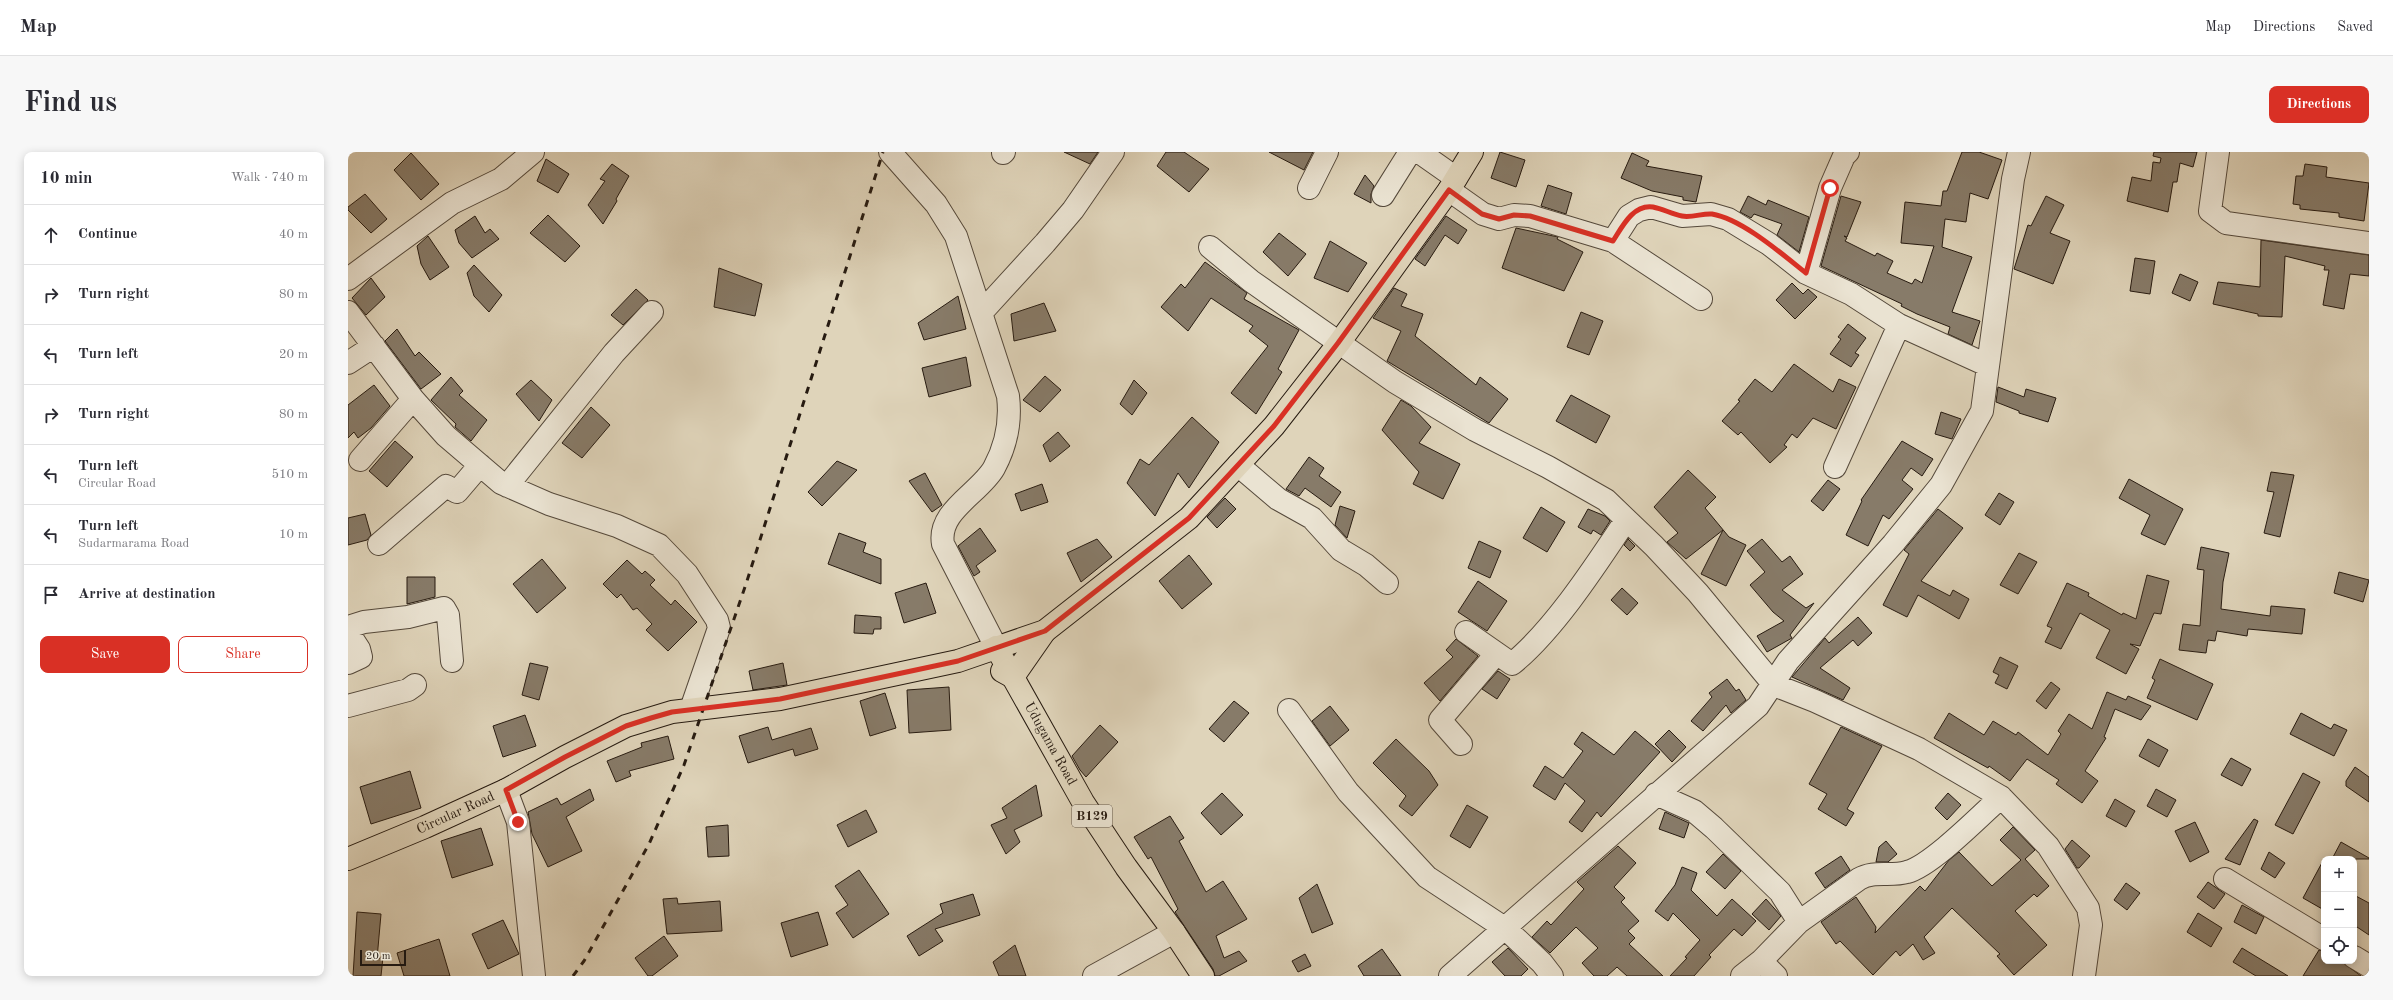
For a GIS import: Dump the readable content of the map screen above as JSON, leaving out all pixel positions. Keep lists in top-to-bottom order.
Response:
{
  "streets": {
    "main road": ["Udugama Road", "Circular Road", "B129"]
  },
  "crossings": [
    ["Udugama Road", "Circular Road"]
  ],
  "scale_bar": "20 m",
  "page": {
    "header": "Map",
    "nav": ["Map", "Directions", "Saved"],
    "buttons": [
      "Directions",
      ["Save", "Share"]
    ],
    "title": "Find us",
    "heading": ["10 min", "Walk · 740 m"],
    "list": [
      ["Continue", "40 m"],
      ["Turn right", "80 m"],
      ["Turn left", "20 m"],
      ["Turn right", "80 m"],
      ["Turn left", "Circular Road", "510 m"],
      ["Turn left", "Sudarmarama Road", "10 m"],
      "Arrive at destination"
    ],
    "map_buttons": ["+", "−"],
    "scale": "20 m"
  }
}
